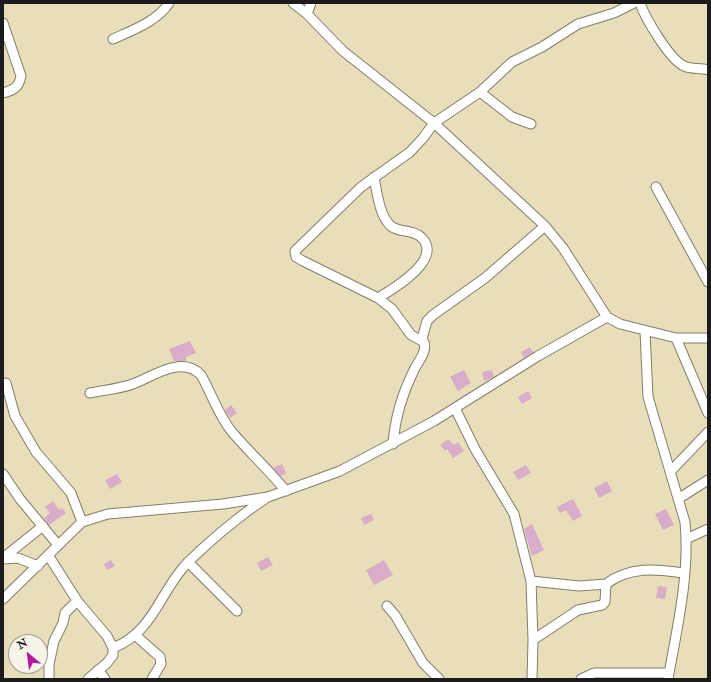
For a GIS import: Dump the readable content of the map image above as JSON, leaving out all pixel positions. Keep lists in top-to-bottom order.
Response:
{
  "north": "top left"
}
